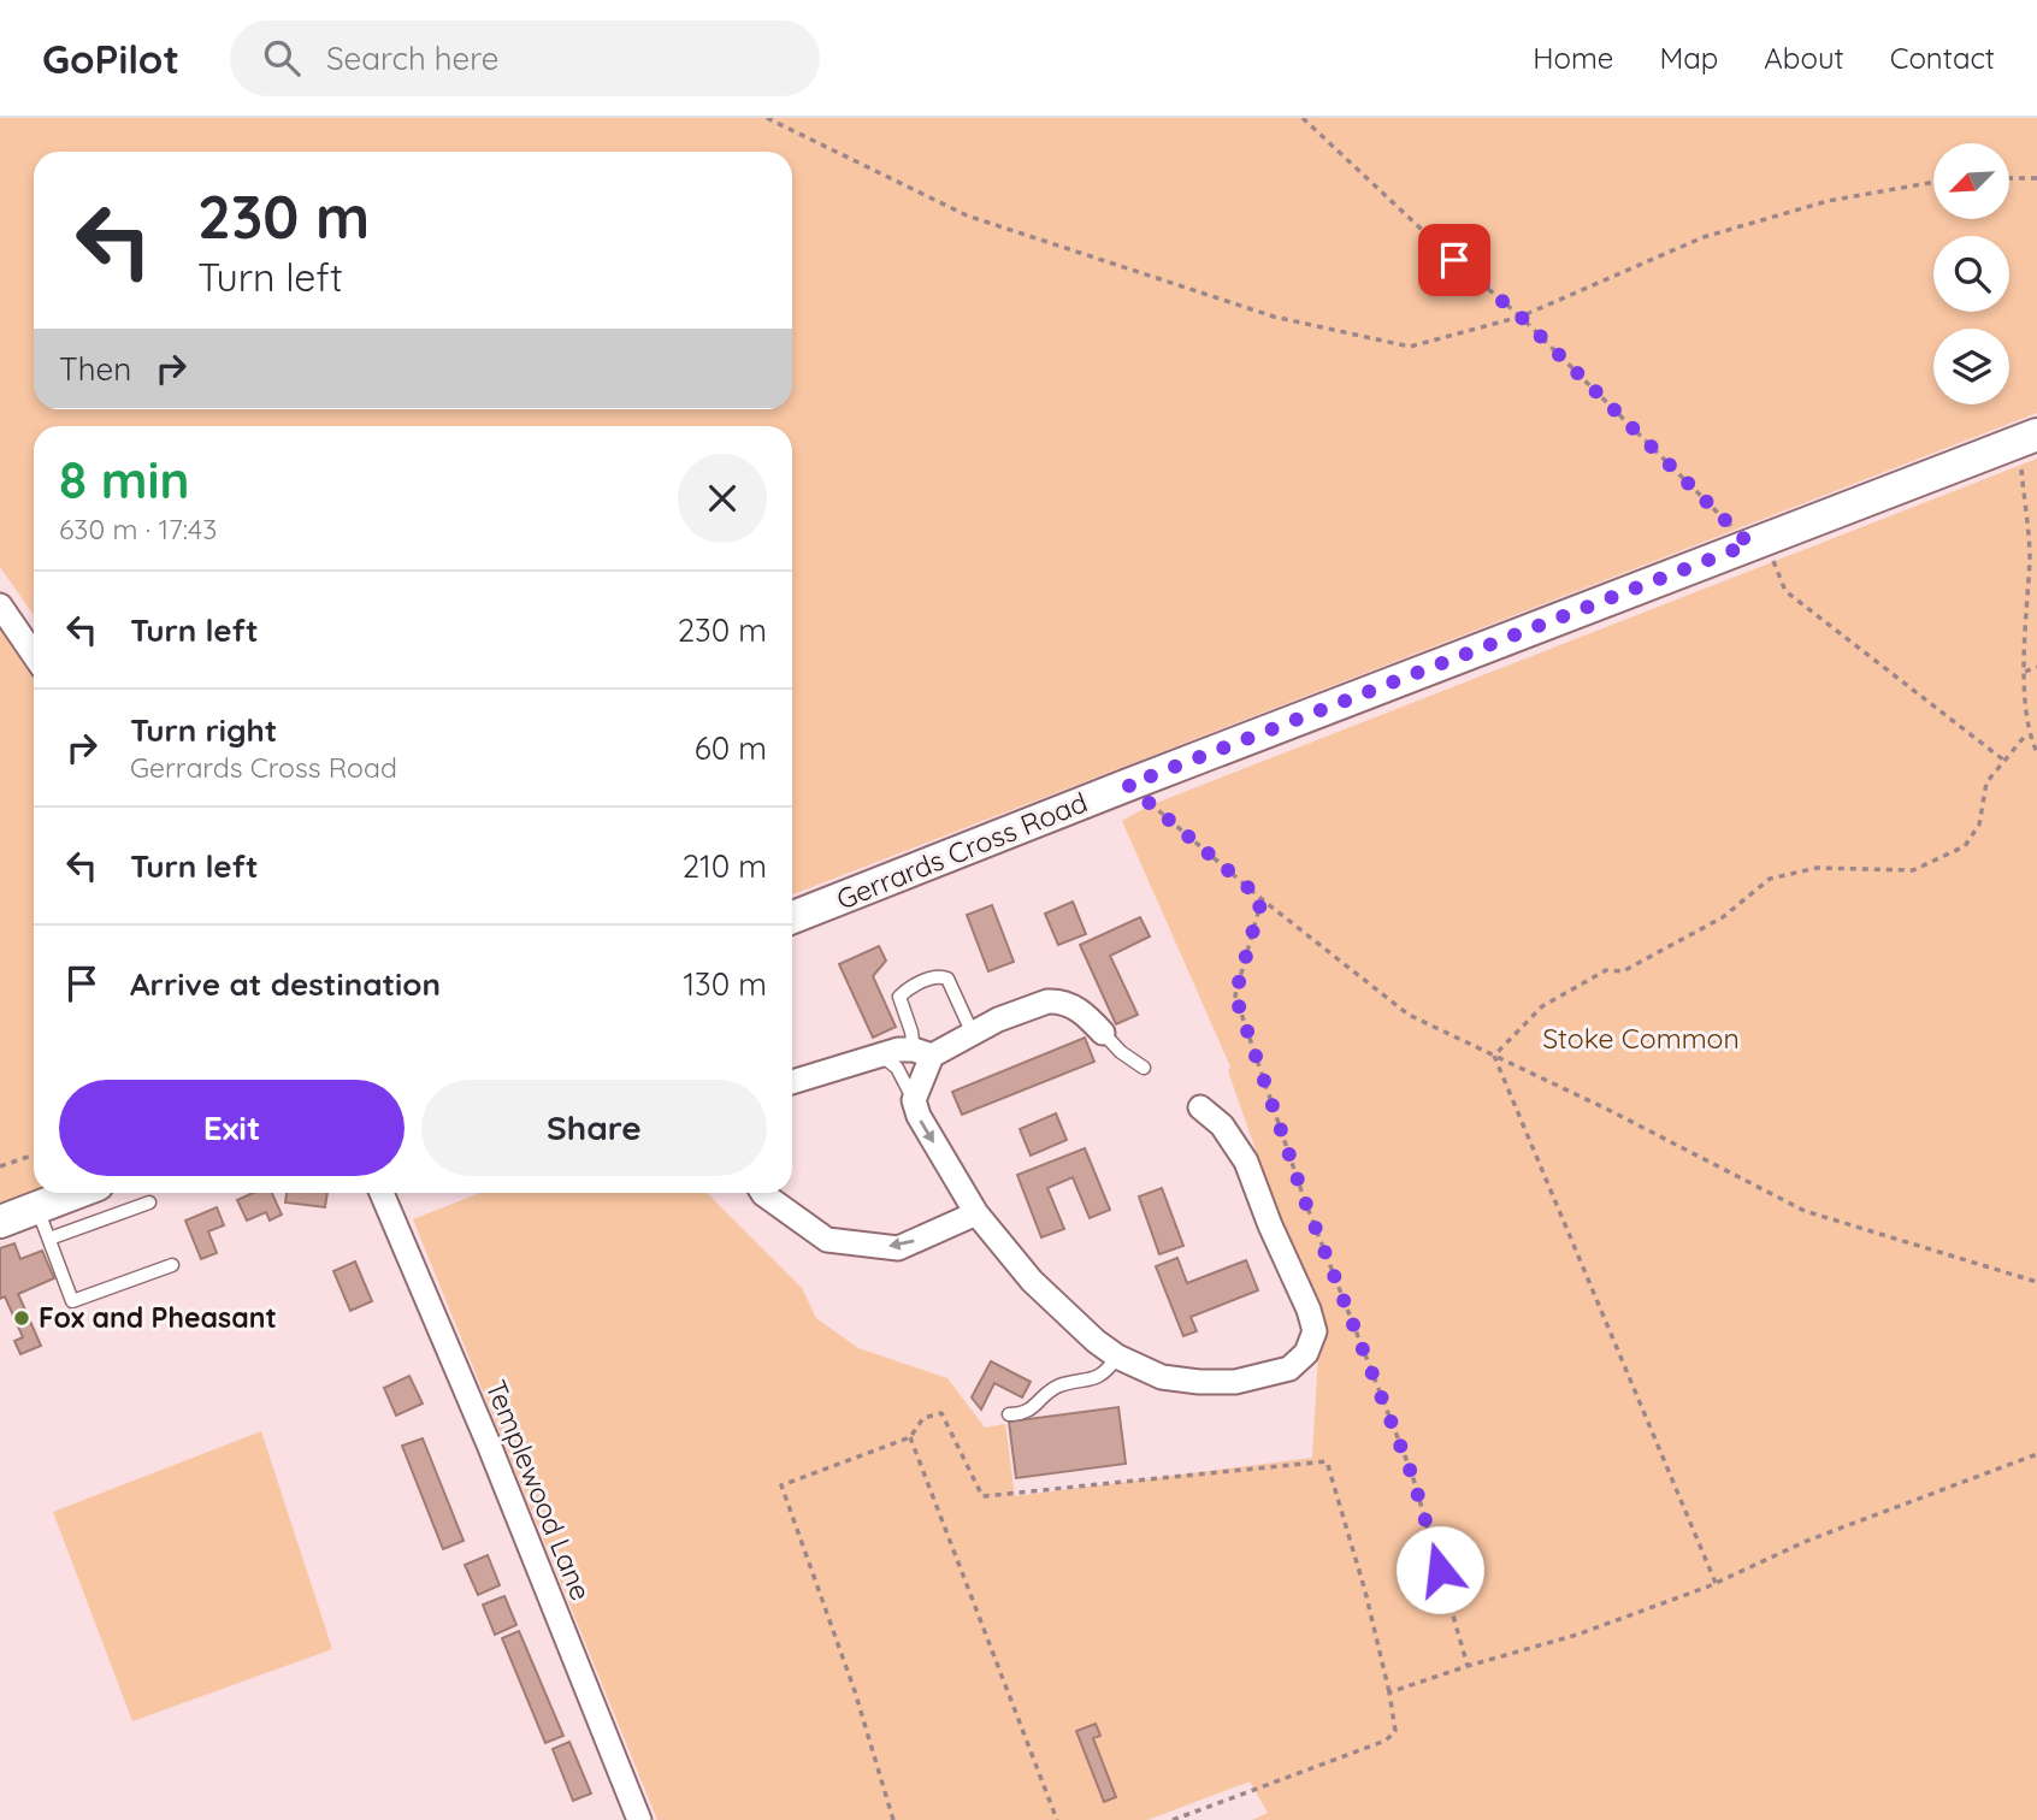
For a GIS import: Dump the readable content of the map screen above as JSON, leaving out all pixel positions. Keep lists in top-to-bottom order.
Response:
{
  "streets": {
    "main road": ["Gerrards Cross Road"],
    "street": ["Templewood Lane"]
  },
  "parks": ["Stoke Common"],
  "places": ["Fox and Pheasant"],
  "north": "bottom left",
  "page": {
    "header": "GoPilot",
    "search": "Search here",
    "nav": [
      "Home",
      "Map",
      "About",
      "Contact"
    ],
    "turn": ["230 m", "Turn left"],
    "then": "Then",
    "heading": ["8 min", "630 m · 17:43"],
    "list": [
      {
        "name": "Turn left",
        "value": "230 m"
      },
      {
        "name": "Turn right",
        "note": "Gerrards Cross Road",
        "value": "60 m"
      },
      {
        "name": "Turn left",
        "value": "210 m"
      },
      {
        "name": "Arrive at destination",
        "value": "130 m"
      }
    ],
    "buttons": ["Exit", "Share"]
  }
}
